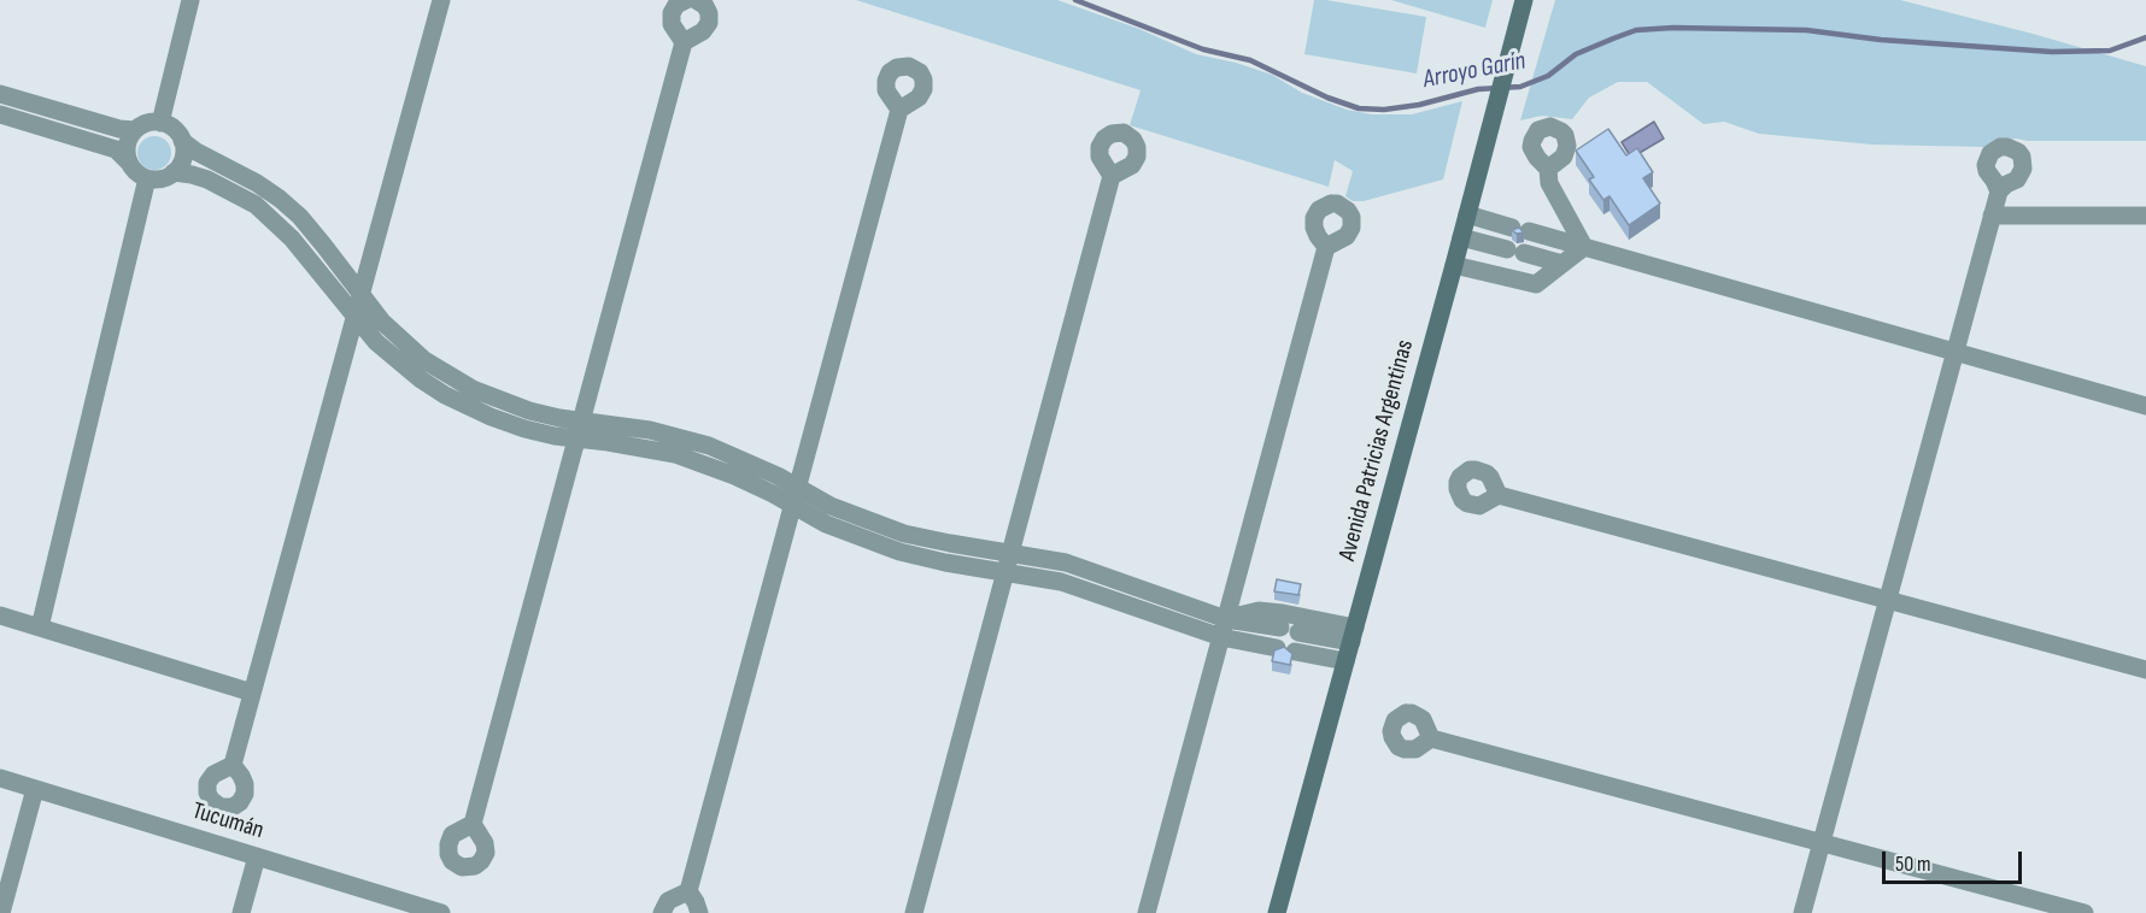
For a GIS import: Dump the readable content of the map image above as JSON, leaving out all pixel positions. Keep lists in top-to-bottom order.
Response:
{
  "streets": {
    "street": ["Avenida Patricias Argentinas", "Tucumán"]
  },
  "water": ["Arroyo Garín"],
  "scale_bar": "50 m"
}
